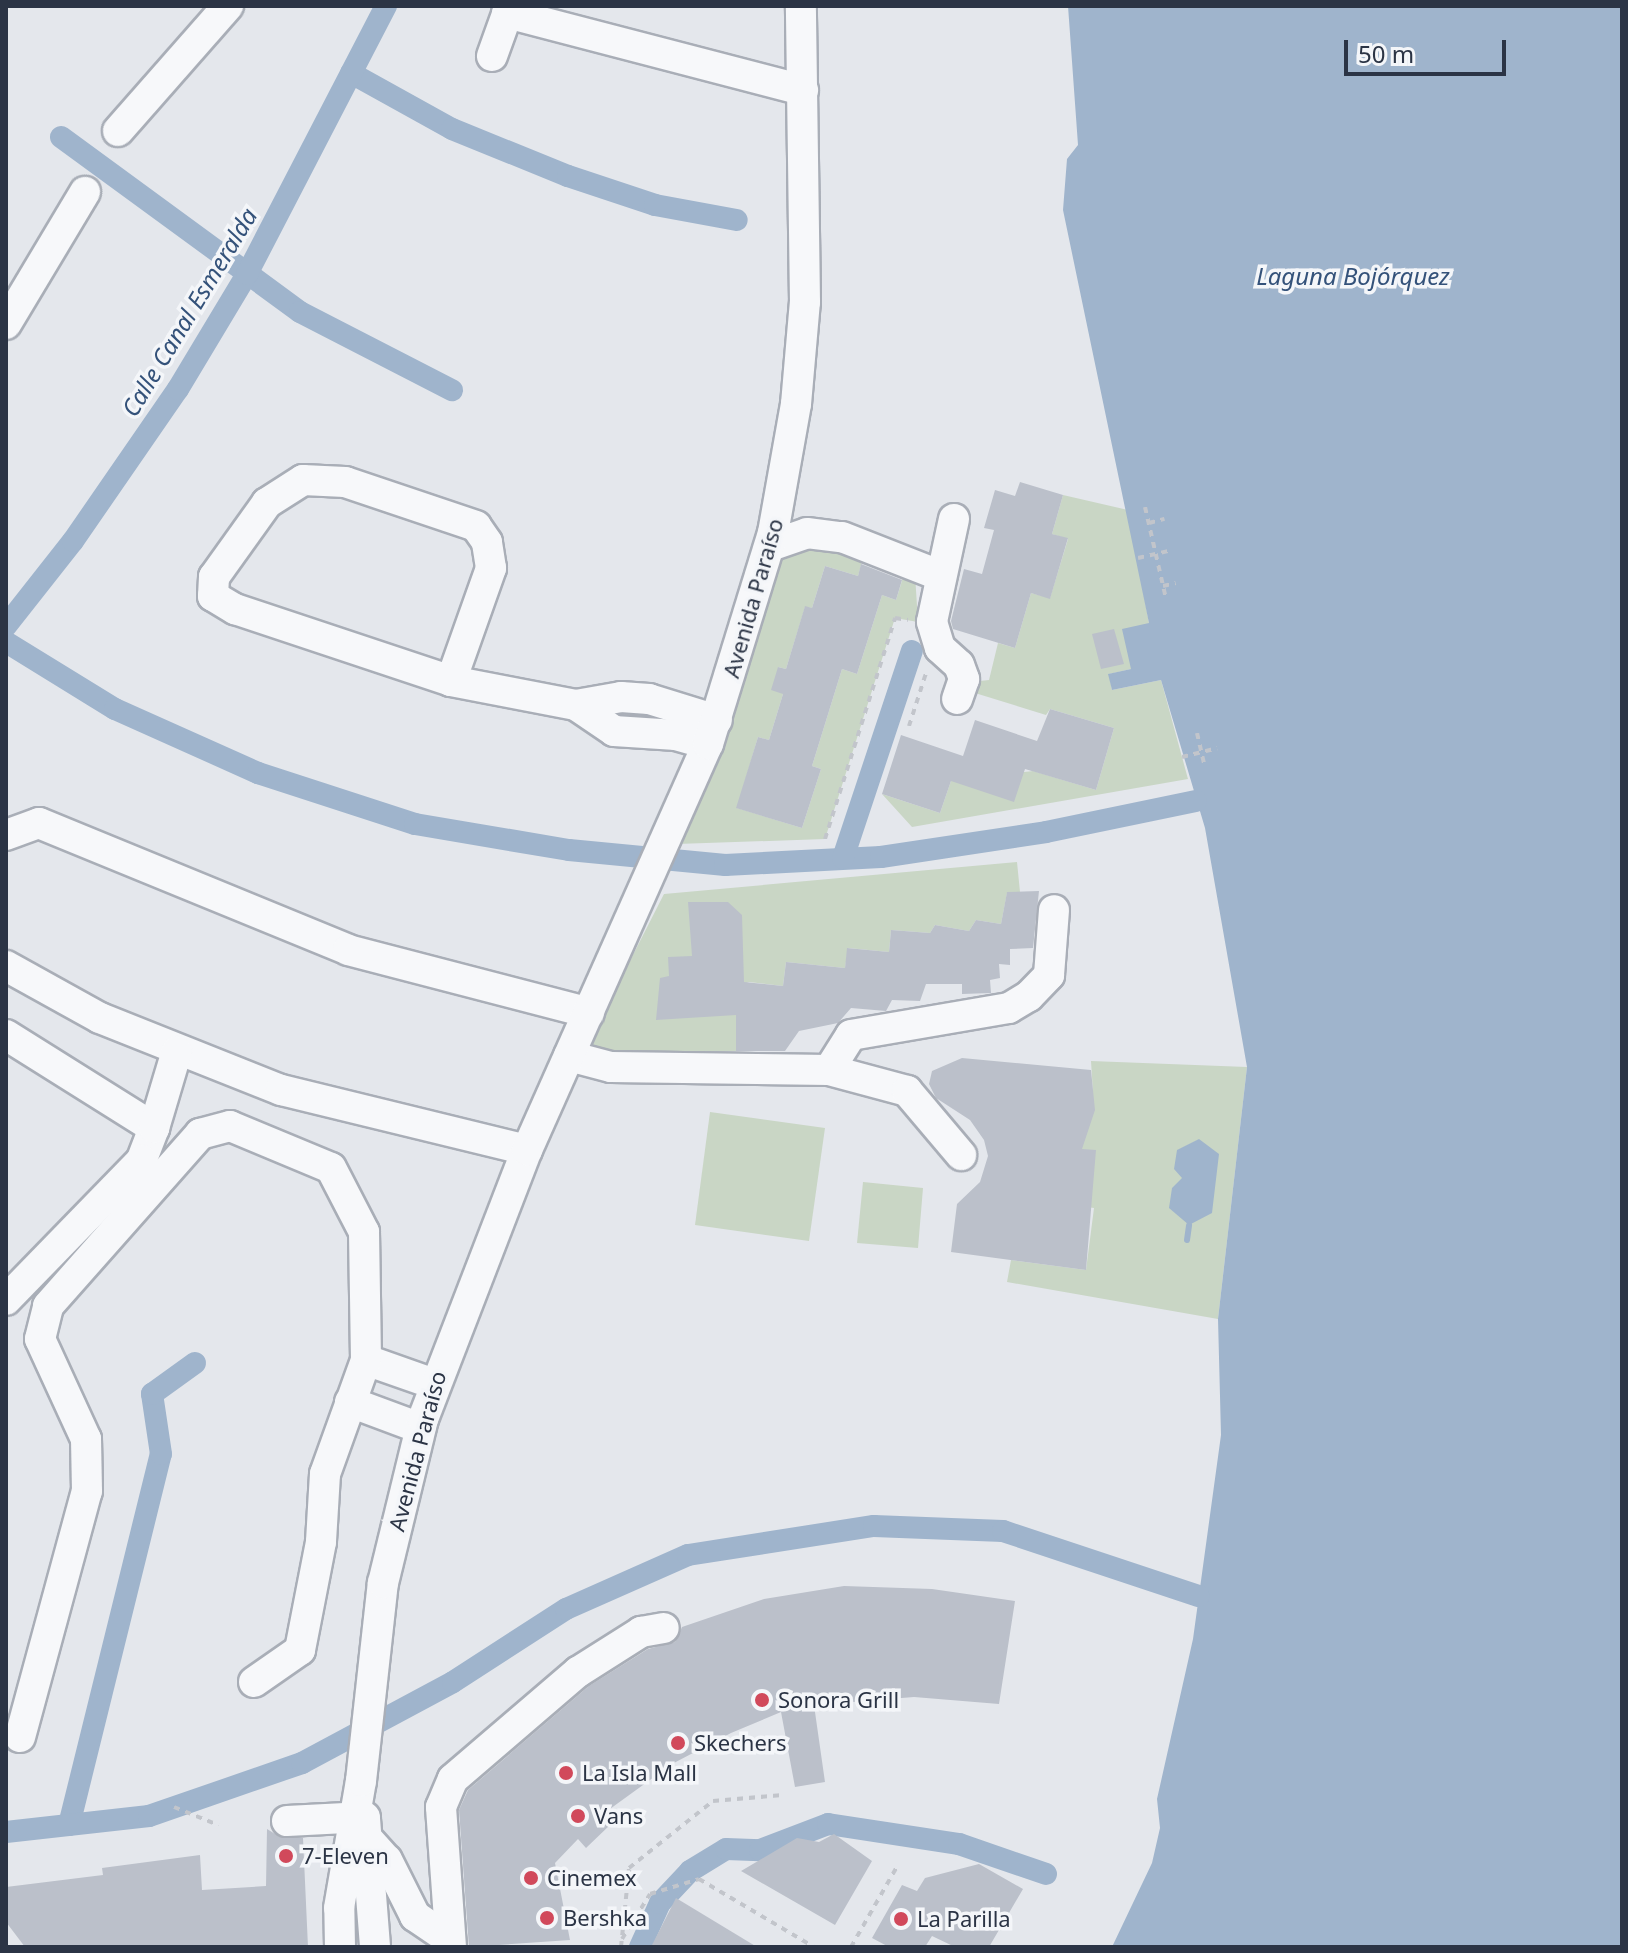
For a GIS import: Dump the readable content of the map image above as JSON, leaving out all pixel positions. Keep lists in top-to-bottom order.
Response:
{
  "streets": {
    "street": ["Avenida Paraíso"]
  },
  "water": ["Laguna Bojórquez", "Calle Canal Esmeralda"],
  "places": [
    "Sonora Grill",
    "Skechers",
    "La Isla Mall",
    "Vans",
    "7-Eleven",
    "Cinemex",
    "Bershka",
    "La Parilla"
  ],
  "scale_bar": "50 m"
}
